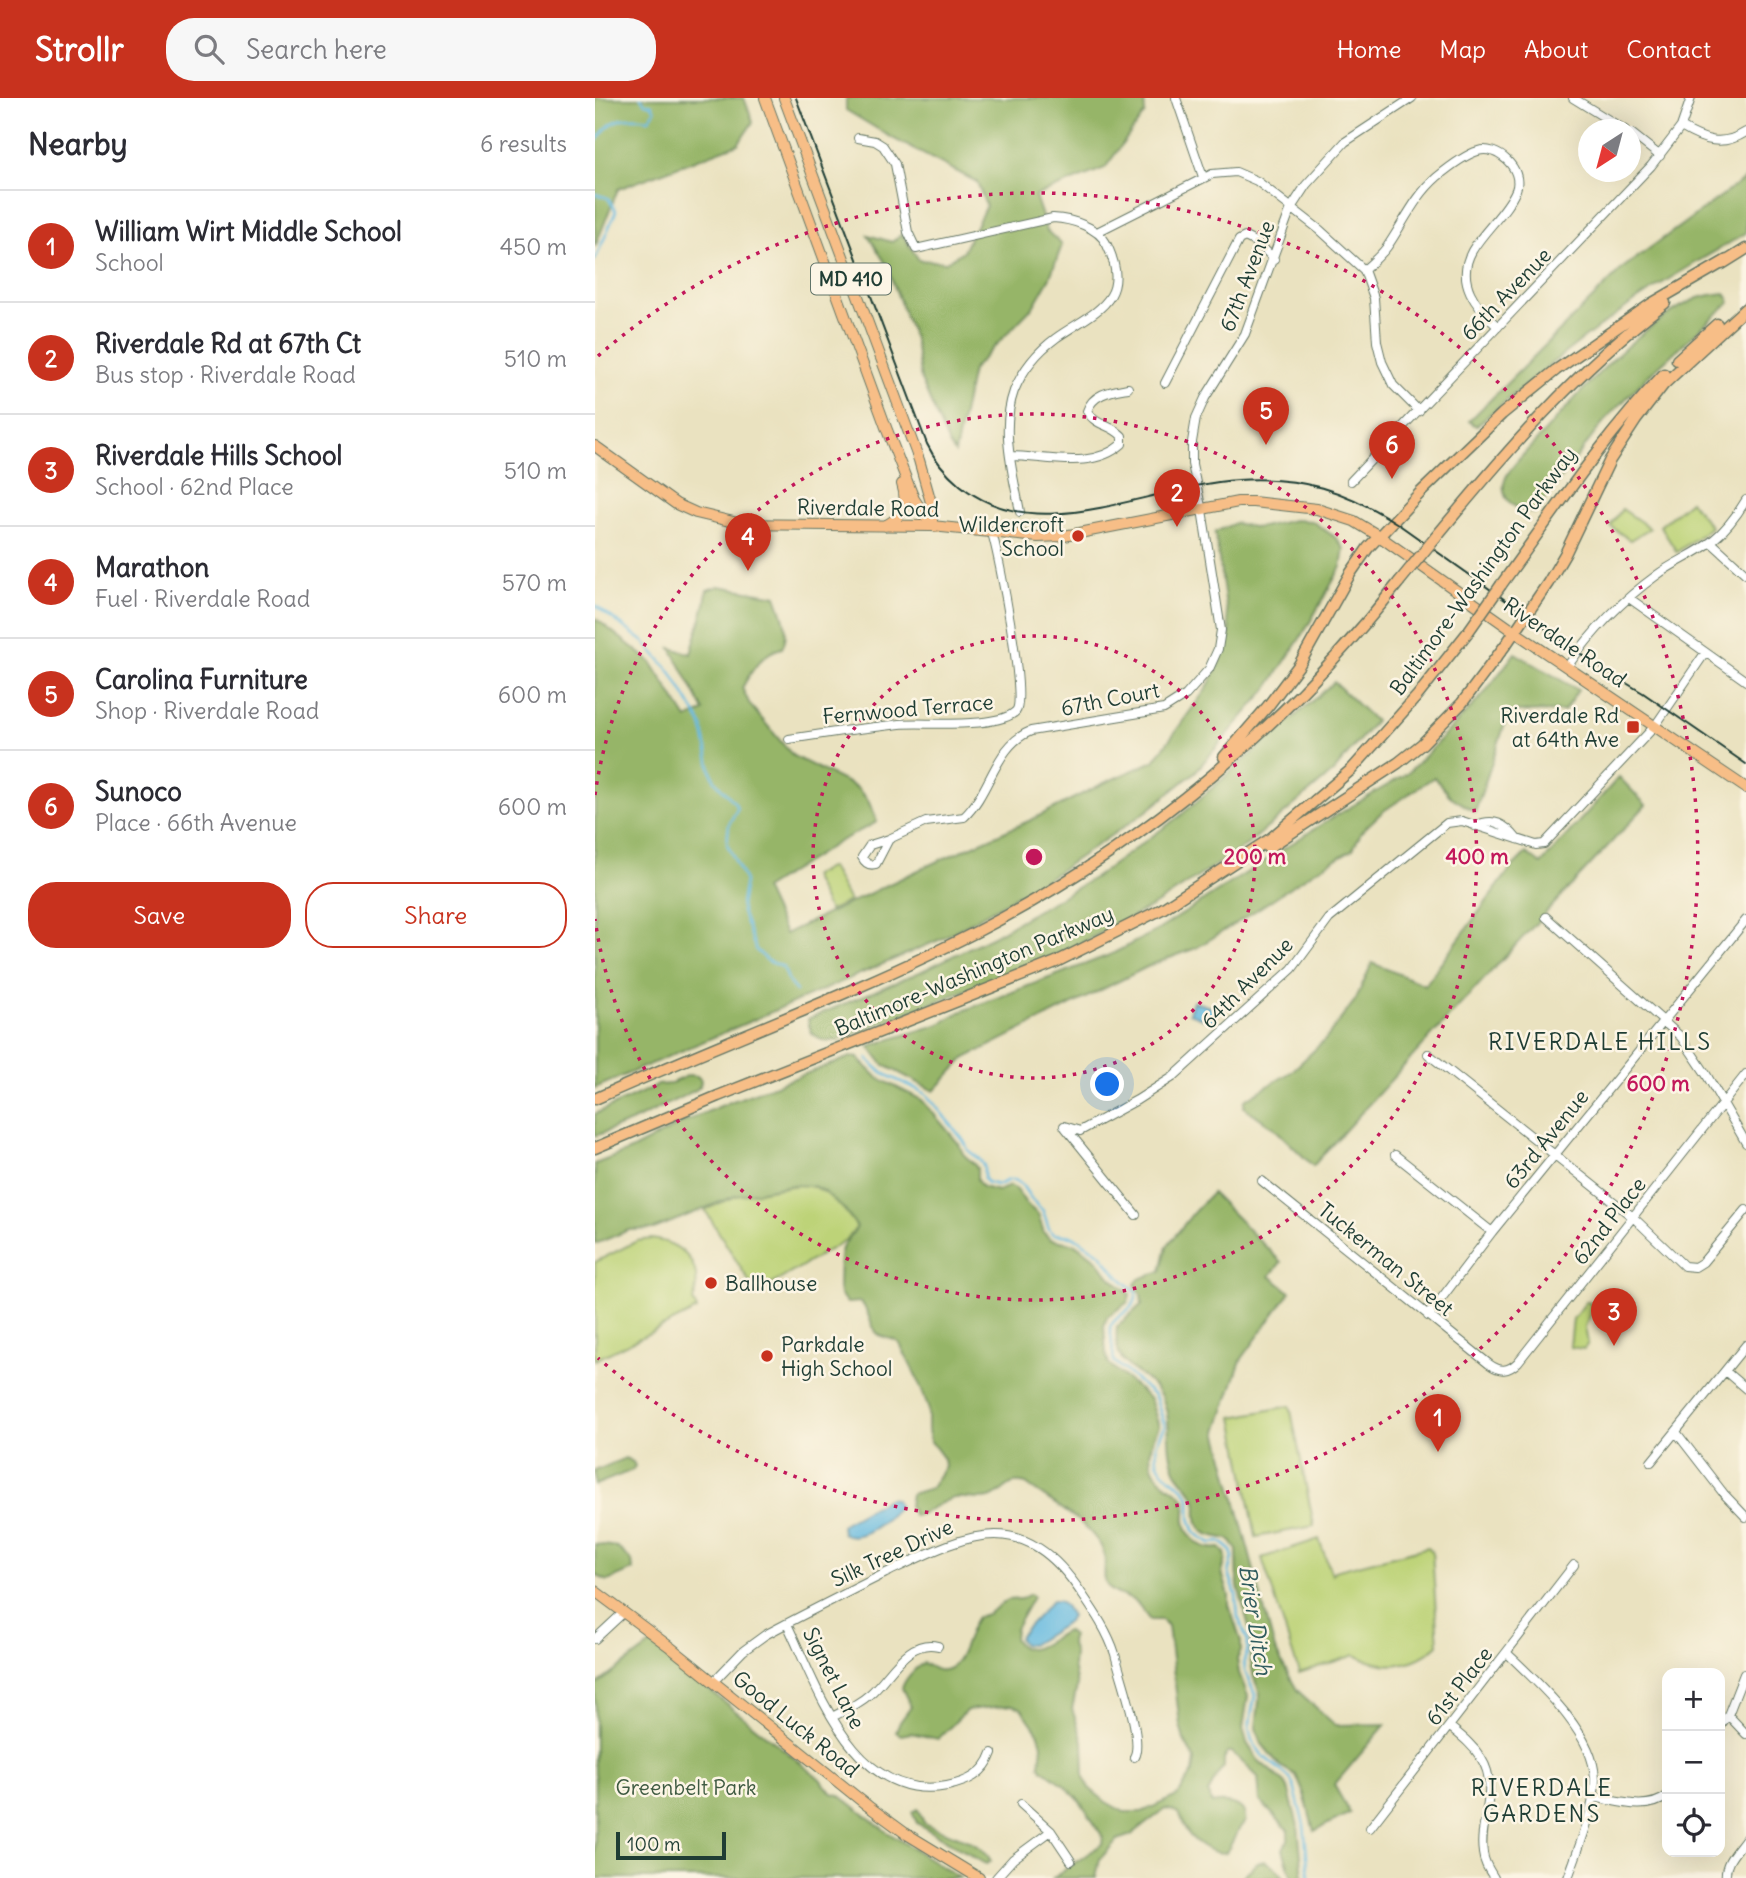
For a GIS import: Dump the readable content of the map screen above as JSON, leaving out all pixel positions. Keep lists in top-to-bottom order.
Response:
{
  "streets": {
    "highway": ["Baltimore-Washington Parkway"],
    "main road": ["MD 410", "Riverdale Road", "Good Luck Road"],
    "street": [
      "67th Avenue",
      "66th Avenue",
      "67th Court",
      "Fernwood Terrace",
      "64th Avenue",
      "63rd Avenue",
      "62nd Place",
      "Tuckerman Street",
      "Silk Tree Drive",
      "Signet Lane",
      "61st Place"
    ]
  },
  "crossings": [
    ["67th Avenue", "Riverdale Road"],
    ["67th Avenue", "67th Court"],
    ["MD 410", "Riverdale Road"],
    ["Riverdale Road", "67th Court"],
    ["Riverdale Road", "Fernwood Terrace"],
    ["Riverdale Road", "64th Avenue"],
    ["63rd Avenue", "Tuckerman Street"],
    ["62nd Place", "Tuckerman Street"],
    ["Silk Tree Drive", "Signet Lane"],
    ["Silk Tree Drive", "Good Luck Road"]
  ],
  "districts": ["RIVERDALE HILLS", "RIVERDALE GARDENS"],
  "water": ["Brier Ditch"],
  "parks": ["Greenbelt Park"],
  "places": {
    "other": ["Wildercroft School", "Ballhouse", "Parkdale High School"],
    "transit": ["Riverdale Rd at 64th Ave"]
  },
  "scale_bar": "100 m",
  "north": "bottom left",
  "page": {
    "header": "Strollr",
    "search": "Search here",
    "nav": [
      "Home",
      "Map",
      "About",
      "Contact"
    ],
    "heading": ["Nearby", "6 results"],
    "list": [
      {
        "mark": "1",
        "name": "William Wirt Middle School",
        "note": "School",
        "value": "450 m"
      },
      {
        "mark": "2",
        "name": "Riverdale Rd at 67th Ct",
        "note": "Bus stop · Riverdale Road",
        "value": "510 m"
      },
      {
        "mark": "3",
        "name": "Riverdale Hills School",
        "note": "School · 62nd Place",
        "value": "510 m"
      },
      {
        "mark": "4",
        "name": "Marathon",
        "note": "Fuel · Riverdale Road",
        "value": "570 m"
      },
      {
        "mark": "5",
        "name": "Carolina Furniture",
        "note": "Shop · Riverdale Road",
        "value": "600 m"
      },
      {
        "mark": "6",
        "name": "Sunoco",
        "note": "Place · 66th Avenue",
        "value": "600 m"
      }
    ],
    "pins": [
      "5",
      "6",
      "2",
      "4",
      "3",
      "1"
    ],
    "buttons": ["Save", "Share"],
    "map_buttons": ["+", "−"],
    "scale": "100 m"
  },
  "rings": ["200 m", "400 m", "600 m"]
}
